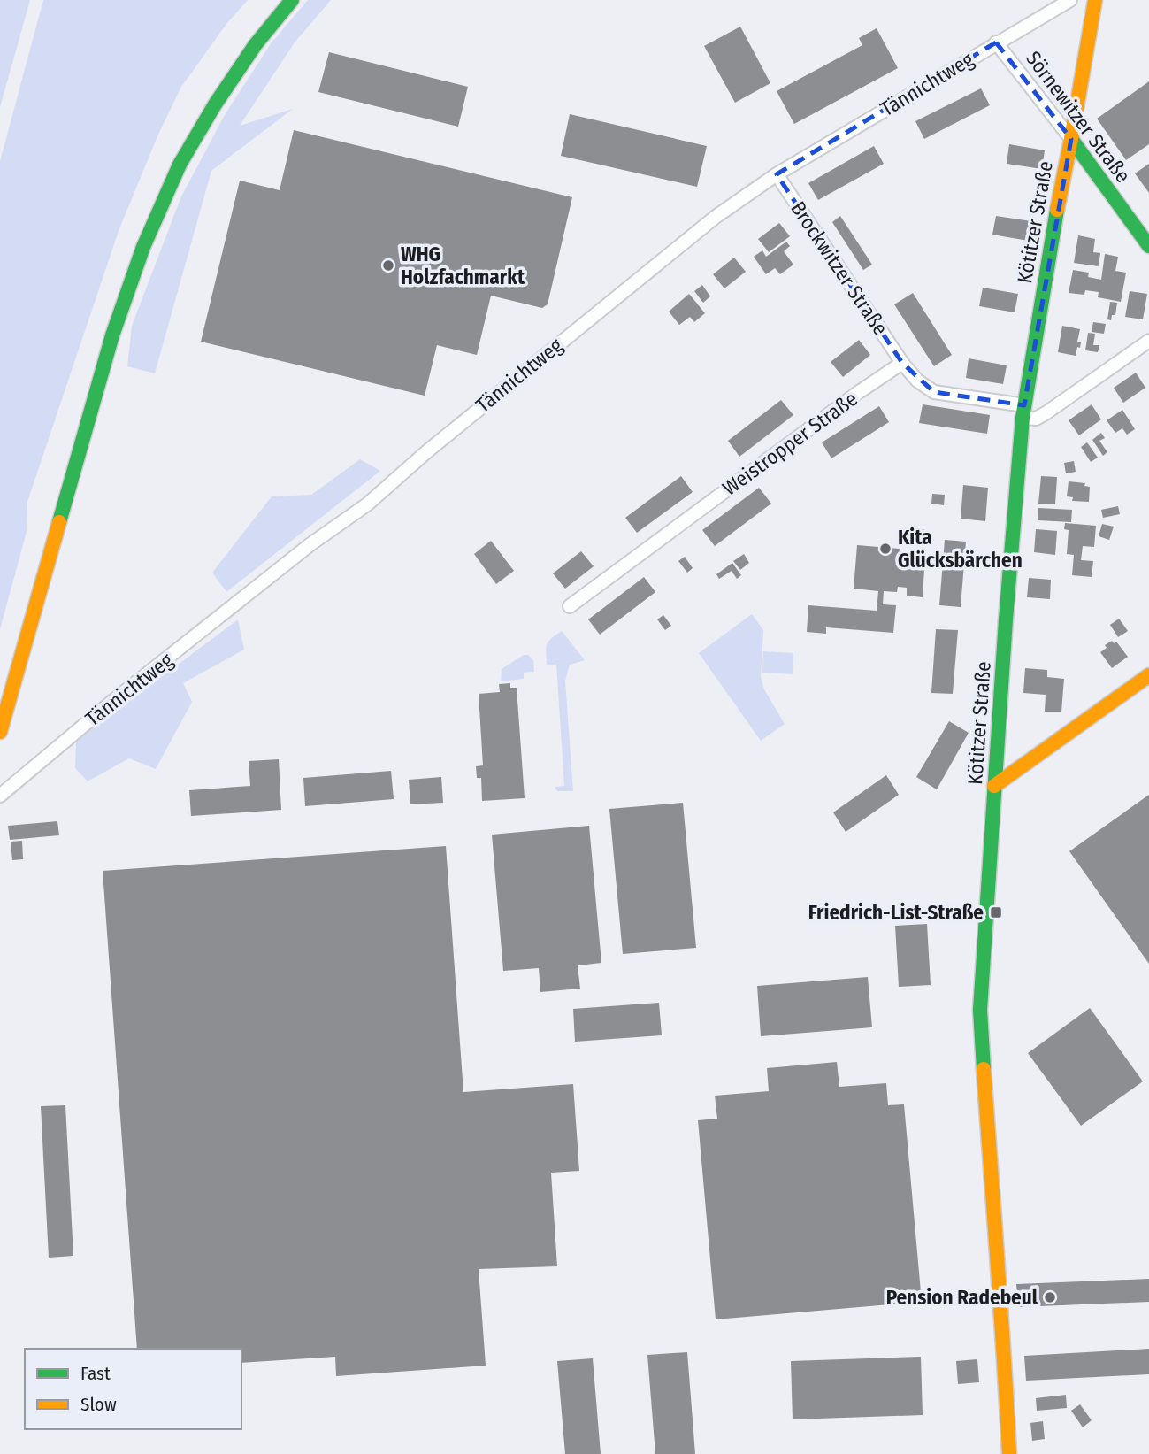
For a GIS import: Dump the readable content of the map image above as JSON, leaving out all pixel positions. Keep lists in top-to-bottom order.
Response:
{
  "streets": {
    "street": [
      "Tännichtweg",
      "Sörnewitzer Straße",
      "Kötitzer Straße",
      "Brockwitzer Straße",
      "Weistropper Straße"
    ]
  },
  "crossings": [
    ["Tännichtweg", "Sörnewitzer Straße"],
    ["Tännichtweg", "Brockwitzer Straße"],
    ["Sörnewitzer Straße", "Kötitzer Straße"],
    ["Brockwitzer Straße", "Weistropper Straße"]
  ],
  "places": {
    "other": ["WHG Holzfachmarkt", "Kita Glücksbärchen", "Pension Radebeul"],
    "transit": ["Friedrich-List-Straße"]
  },
  "legend": ["Fast", "Slow"]
}
